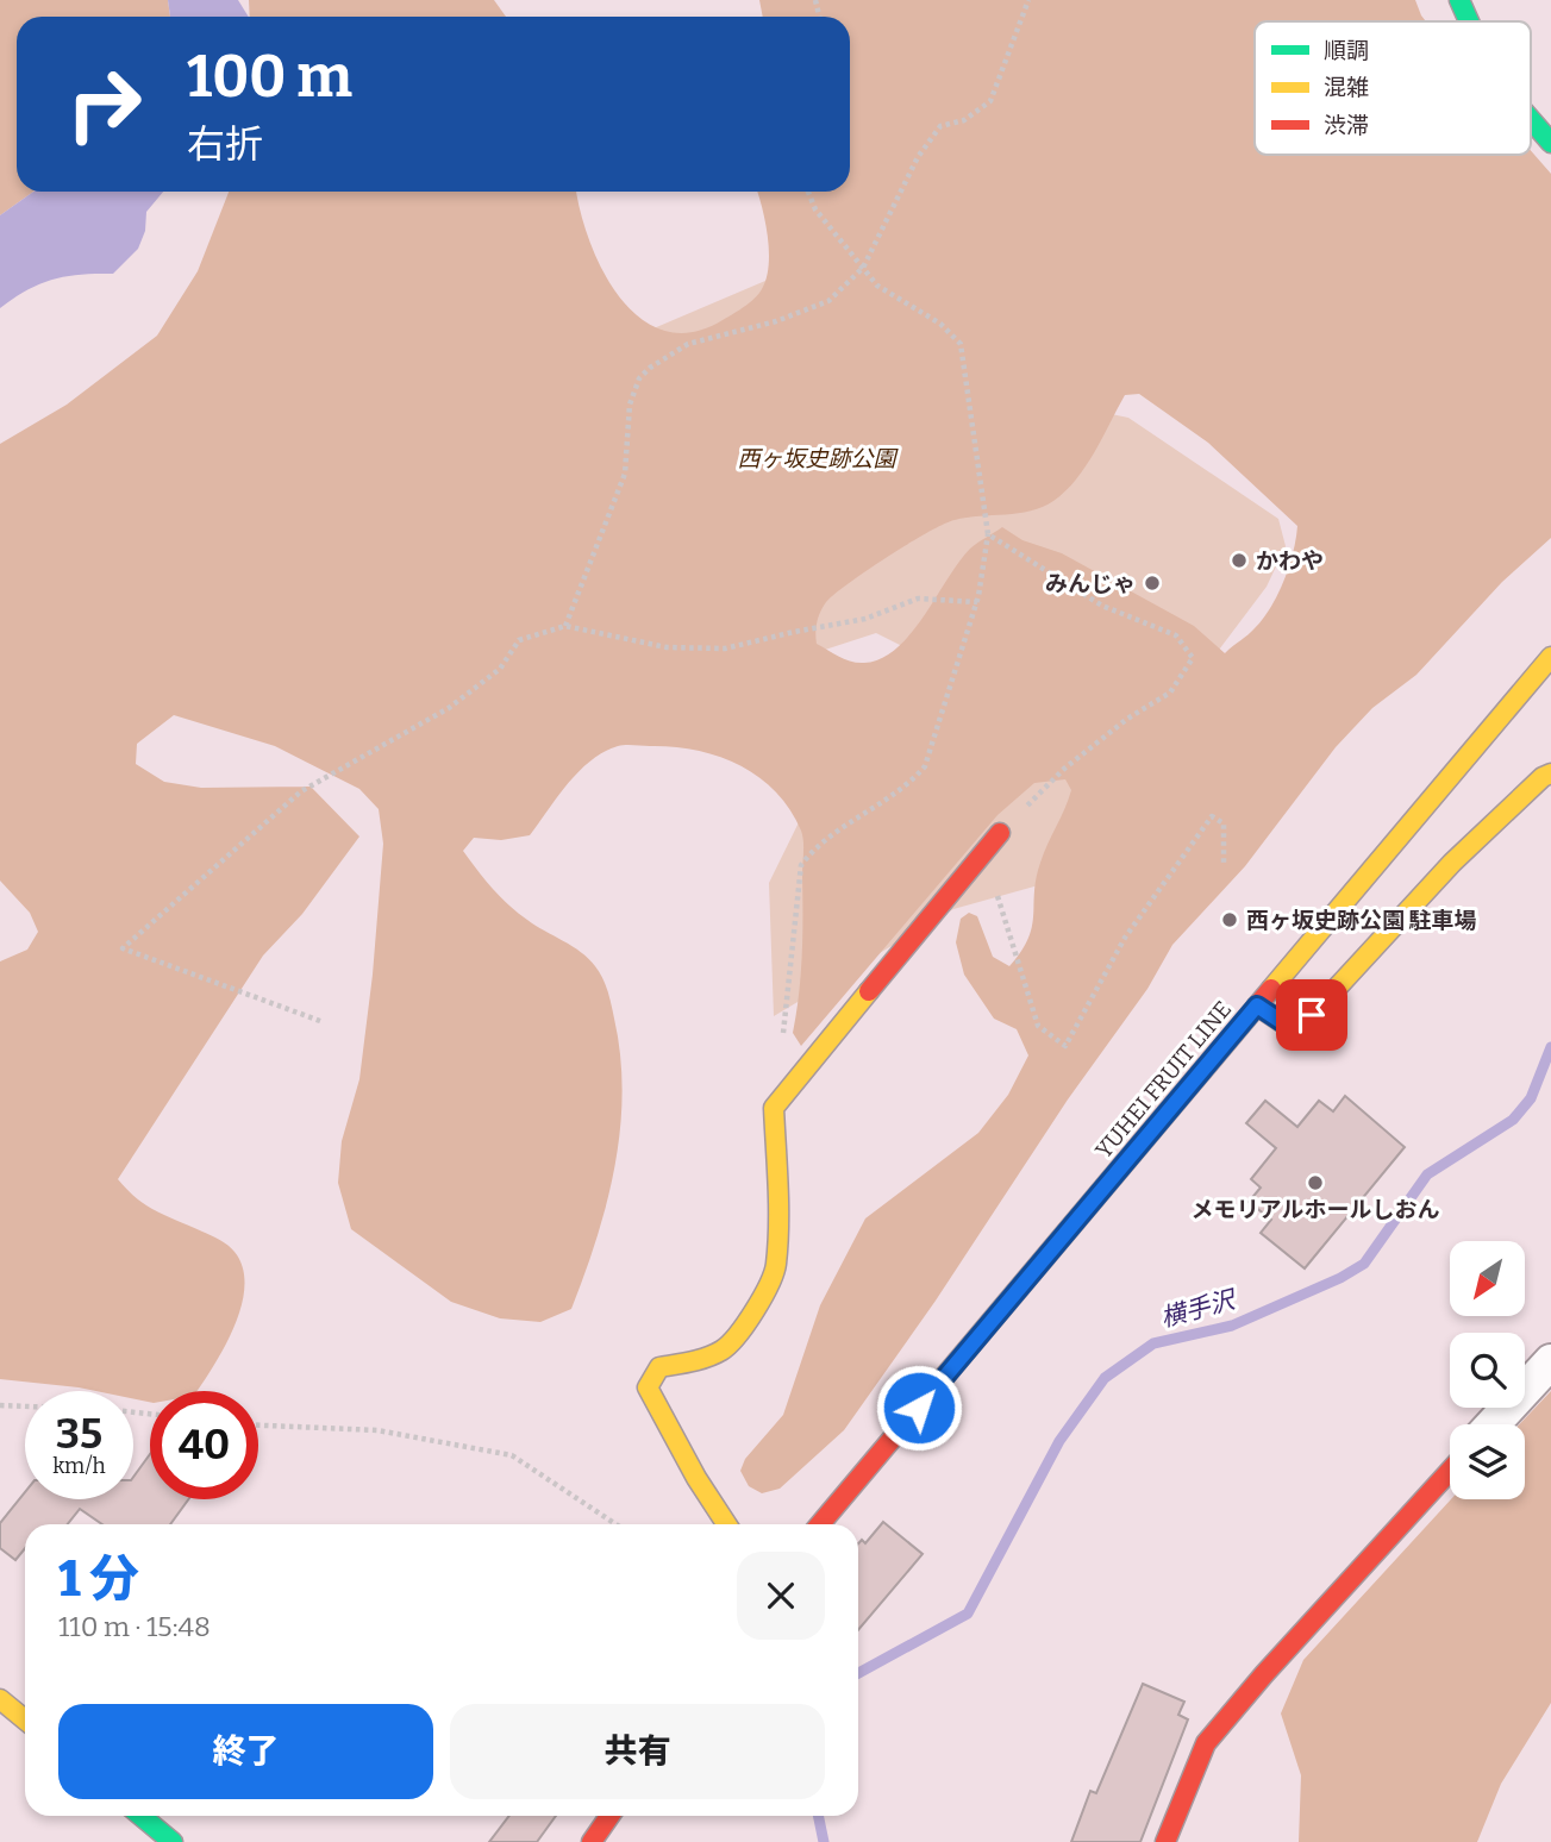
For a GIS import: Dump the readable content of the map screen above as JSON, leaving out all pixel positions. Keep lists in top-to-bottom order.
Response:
{
  "streets": {
    "main road": ["YUHEI FRUIT LINE"]
  },
  "water": ["横手沢"],
  "parks": ["西ヶ坂史跡公園"],
  "places": [
    "かわや",
    "みんじゃ",
    "西ヶ坂史跡公園 駐車場",
    "メモリアルホールしおん"
  ],
  "legend": ["順調", "混雑", "渋滞"],
  "north": "bottom left",
  "page": {
    "turn": ["100 m", "右折"],
    "speed": "35 km/h",
    "limit": "40",
    "heading": ["1 分", "110 m · 15:48"],
    "buttons": ["終了", "共有"]
  }
}
